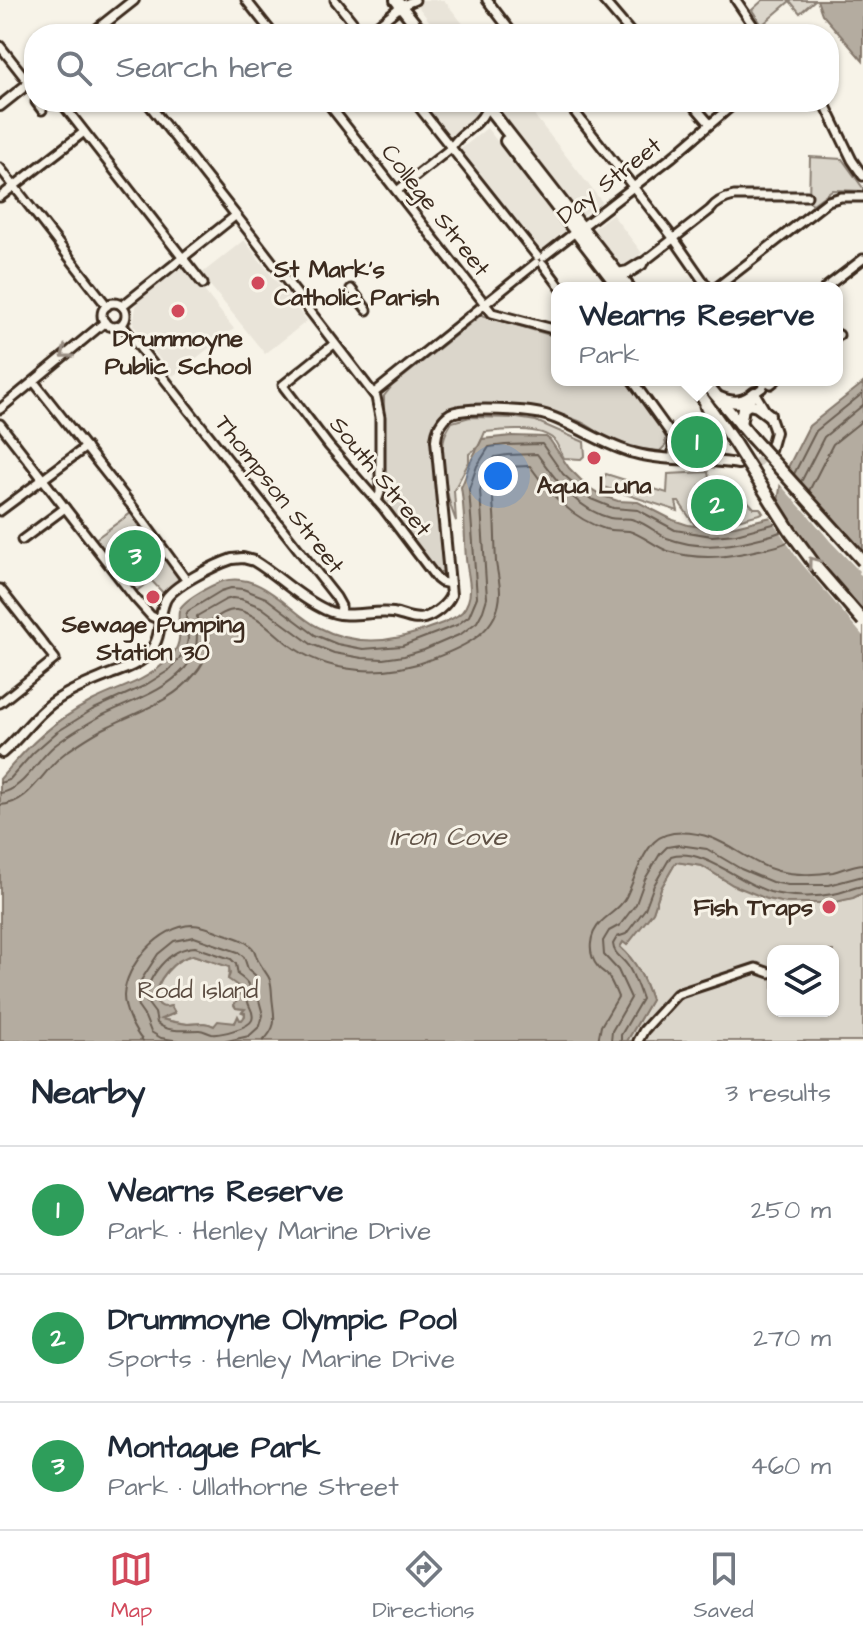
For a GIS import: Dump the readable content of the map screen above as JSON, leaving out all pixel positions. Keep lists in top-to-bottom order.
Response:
{
  "streets": {
    "street": [
      "Day Street",
      "College Street",
      "South Street",
      "Thompson Street"
    ]
  },
  "crossings": [
    ["Day Street", "College Street"]
  ],
  "water": ["Iron Cove"],
  "parks": ["Rodd Island"],
  "places": [
    "St Mark's Catholic Parish",
    "Drummoyne Public School",
    "Aqua Luna",
    "Sewage Pumping Station 30",
    "Fish Traps"
  ],
  "page": {
    "search": "Search here",
    "popup": ["Wearns Reserve", "Park"],
    "pins": ["1", "2", "3"],
    "heading": ["Nearby", "3 results"],
    "list": [
      {
        "mark": "1",
        "name": "Wearns Reserve",
        "note": "Park · Henley Marine Drive",
        "value": "250 m"
      },
      {
        "mark": "2",
        "name": "Drummoyne Olympic Pool",
        "note": "Sports · Henley Marine Drive",
        "value": "270 m"
      },
      {
        "mark": "3",
        "name": "Montague Park",
        "note": "Park · Ullathorne Street",
        "value": "460 m"
      }
    ],
    "nav": ["Map", "Directions", "Saved"]
  }
}
